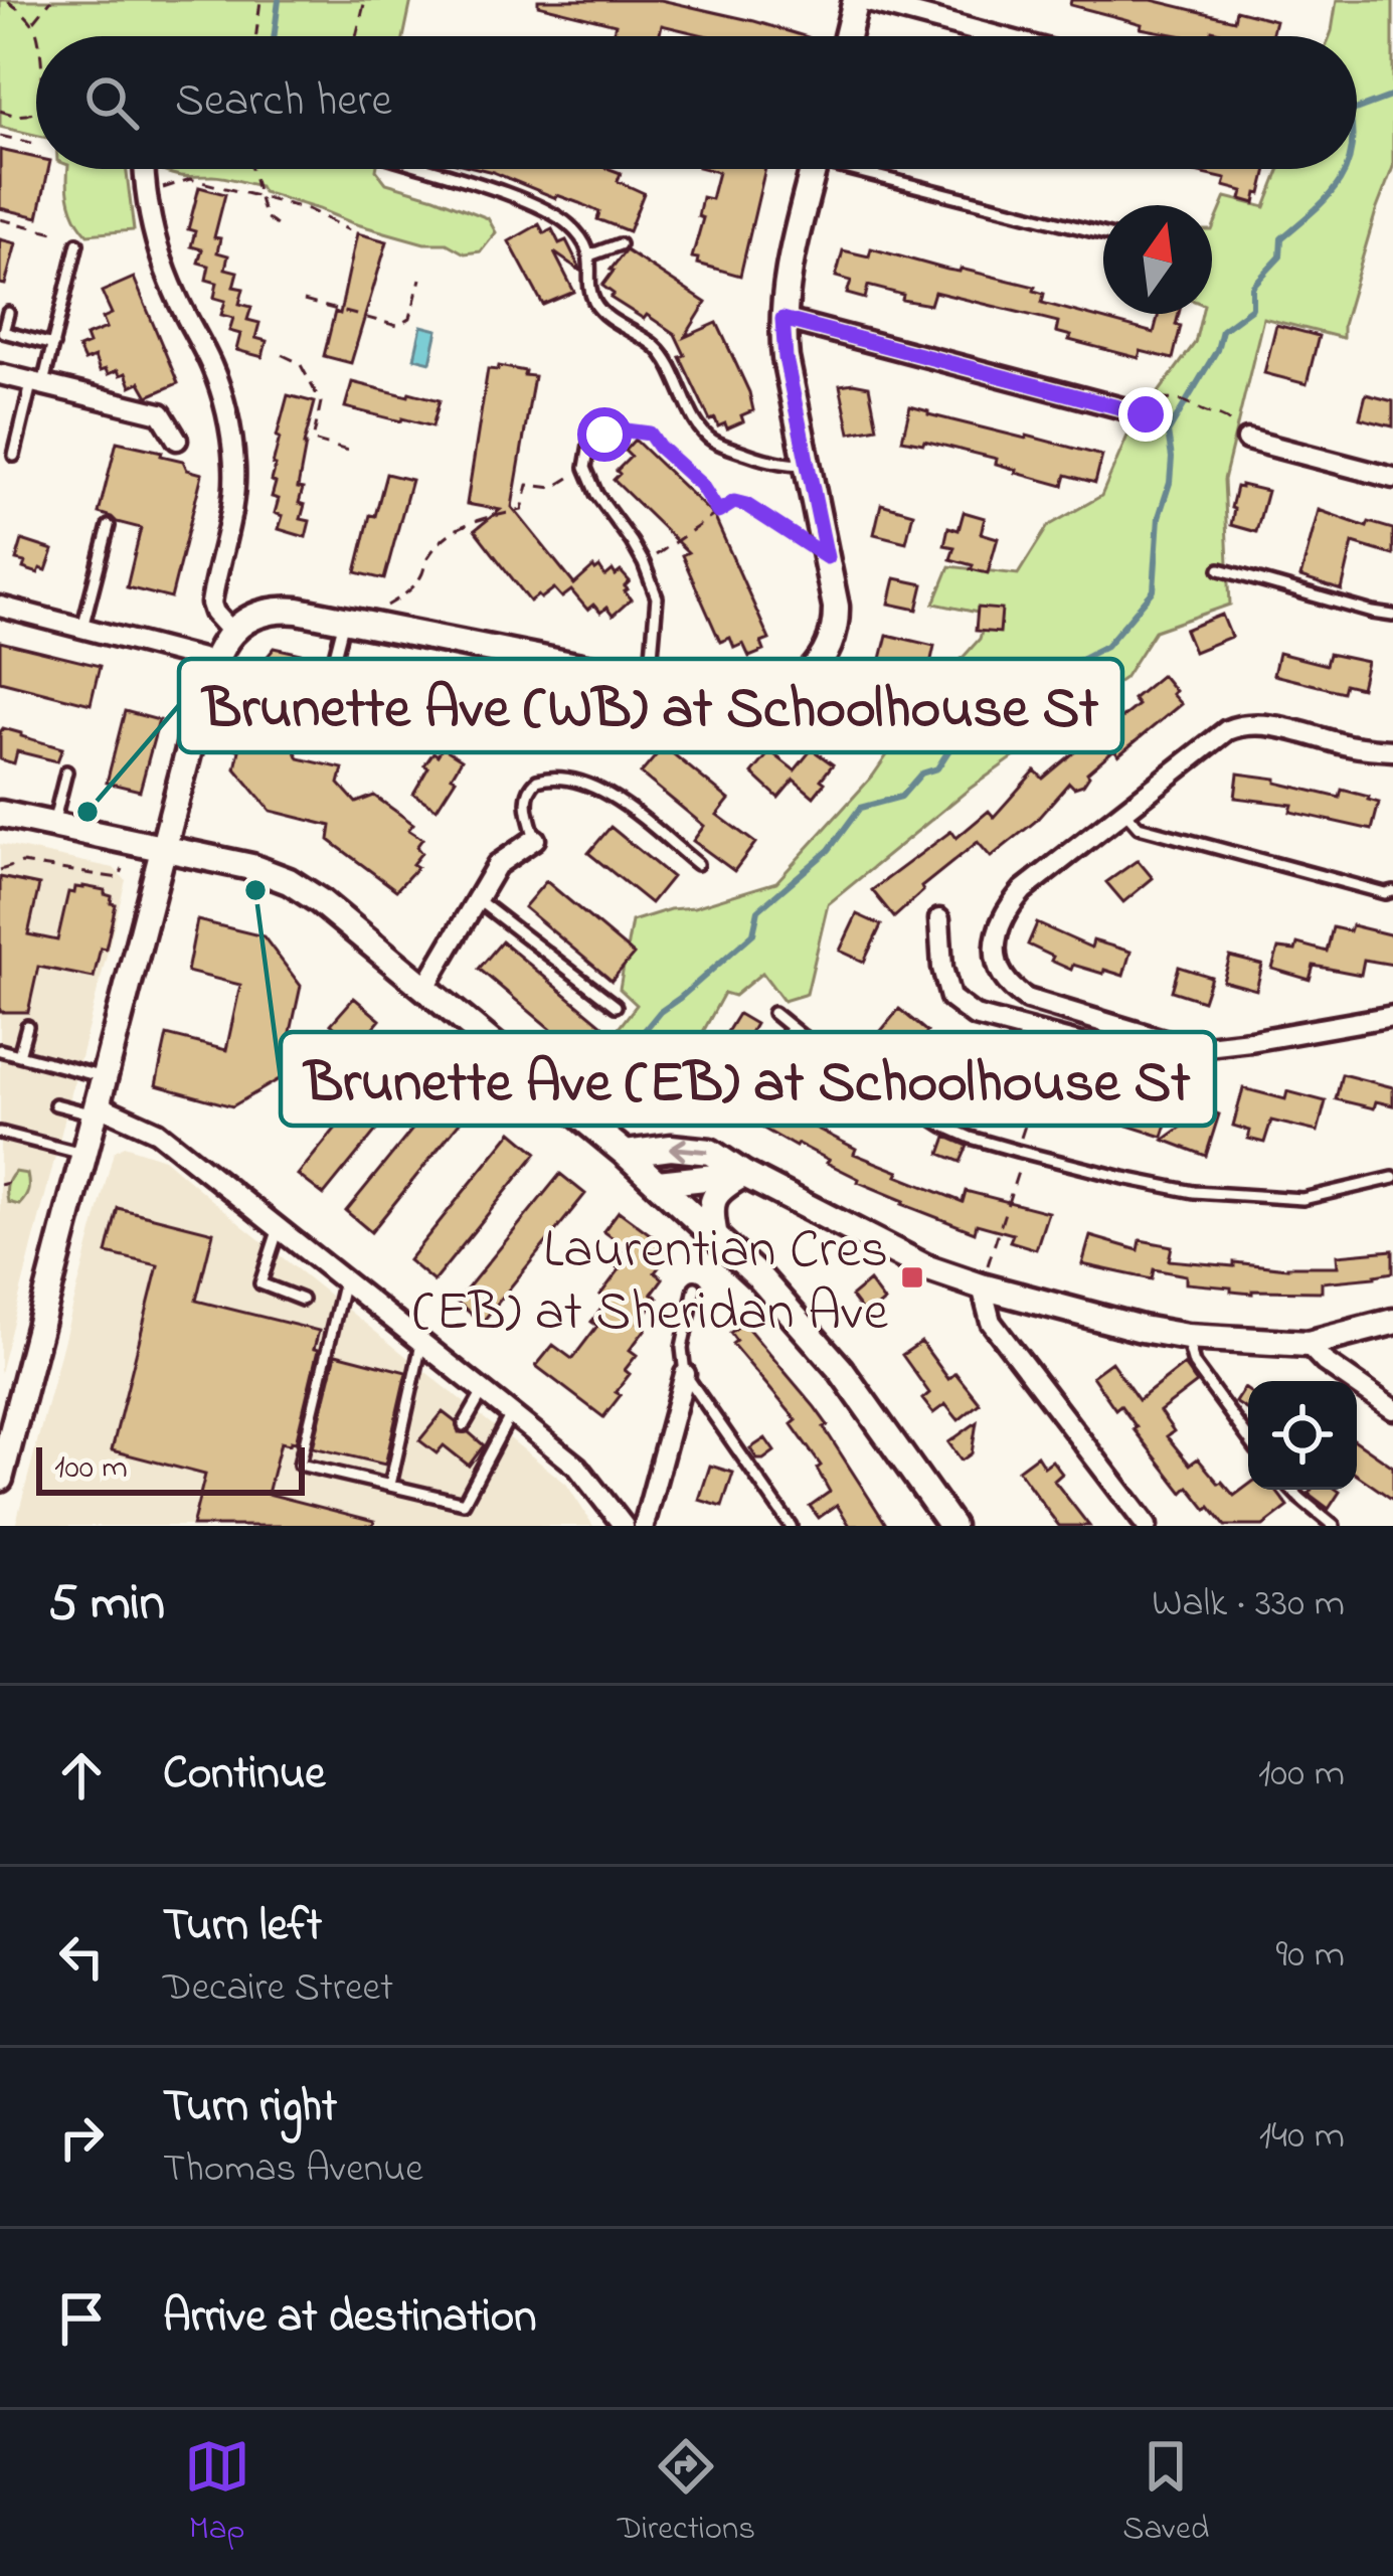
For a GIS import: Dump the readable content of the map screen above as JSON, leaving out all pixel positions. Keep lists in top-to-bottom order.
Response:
{
  "places": {
    "other": ["Brunette Ave (WB) at Schoolhouse St", "Brunette Ave (EB) at Schoolhouse St"],
    "transit": ["Laurentian Cres (EB) at Sheridan Ave"]
  },
  "scale_bar": "100 m",
  "north": "top",
  "page": {
    "search": "Search here",
    "scale": "100 m",
    "heading": ["5 min", "Walk · 330 m"],
    "list": [
      ["Continue", "100 m"],
      ["Turn left", "Decaire Street", "90 m"],
      ["Turn right", "Thomas Avenue", "140 m"],
      "Arrive at destination"
    ],
    "nav": ["Map", "Directions", "Saved"]
  }
}
